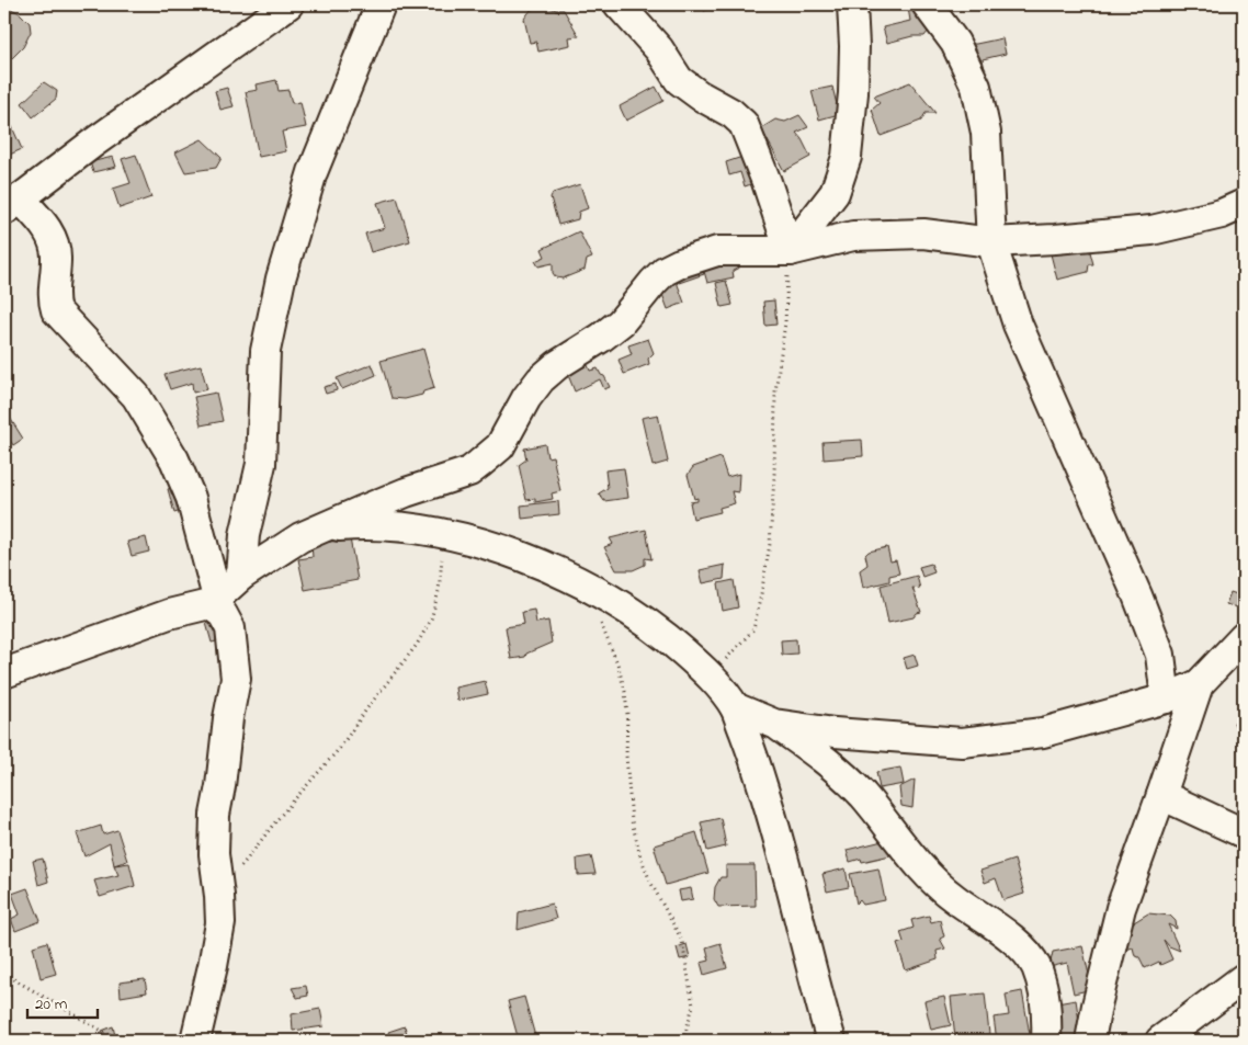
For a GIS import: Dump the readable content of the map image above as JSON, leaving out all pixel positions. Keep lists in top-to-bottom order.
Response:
{
  "scale_bar": "20 m"
}
